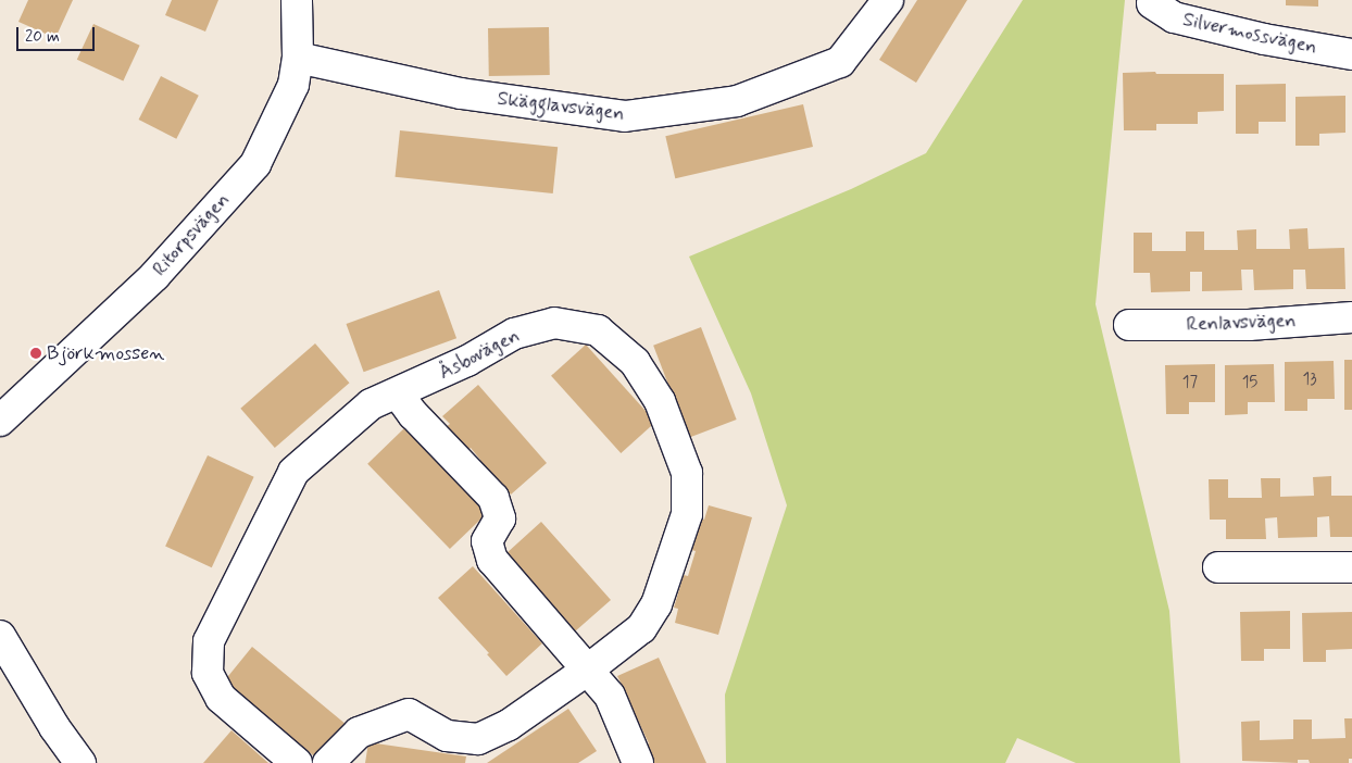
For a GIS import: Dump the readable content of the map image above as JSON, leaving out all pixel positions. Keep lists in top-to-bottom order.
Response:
{
  "streets": {
    "street": [
      "Silvermossvägen",
      "Skägglavsvägen",
      "Ritorpsvägen",
      "Renlavsvägen",
      "Åsbovägen"
    ]
  },
  "crossings": [
    ["Skägglavsvägen", "Ritorpsvägen"]
  ],
  "places": ["Björkmossen"],
  "house_numbers": ["13", "17", "15"],
  "scale_bar": "20 m"
}
